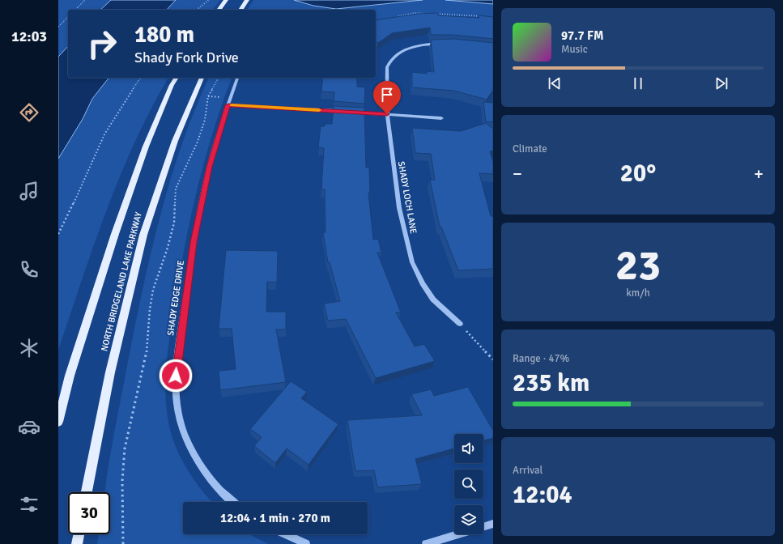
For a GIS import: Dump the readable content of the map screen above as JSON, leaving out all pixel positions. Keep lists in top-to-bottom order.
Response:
{
  "streets": {
    "main road": ["NORTH BRIDGELAND LAKE PARKWAY"],
    "street": ["SHADY LOCH LANE", "SHADY EDGE DRIVE"]
  },
  "page": {
    "tabs": "12:03",
    "turn": ["180 m", "Shady Fork Drive"],
    "song": ["97.7 FM", "Music"],
    "tile": [
      "Climate",
      ["23", "km/h"],
      ["Range · 47%", "235 km"],
      ["Arrival", "12:04"]
    ],
    "heat": ["−", "20°", "+"],
    "limit": "30",
    "trip": "12:04 · 1 min · 270 m"
  }
}
